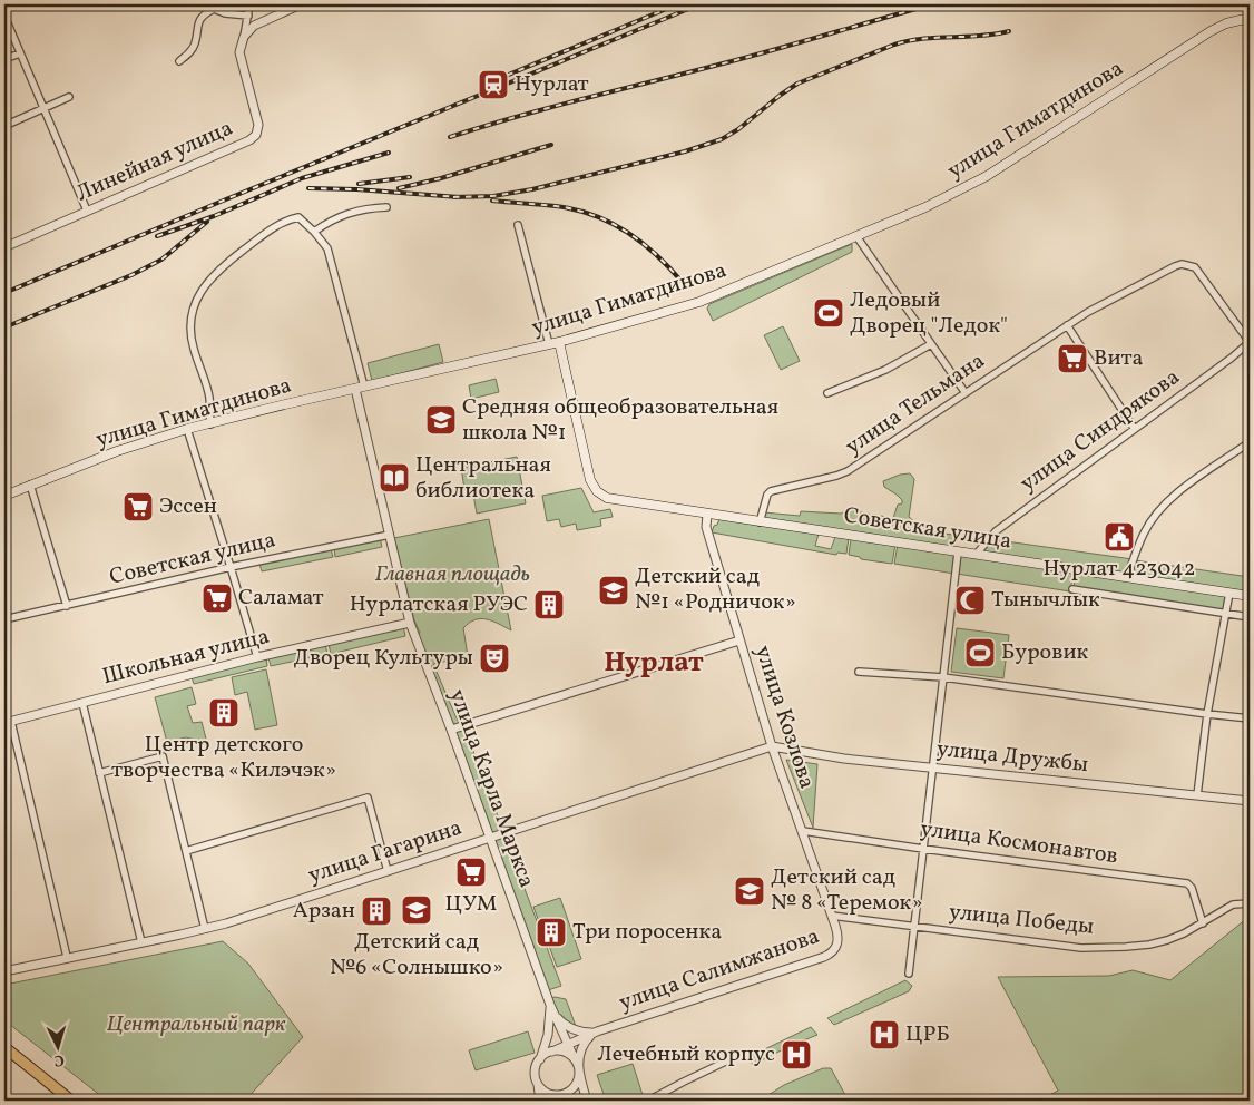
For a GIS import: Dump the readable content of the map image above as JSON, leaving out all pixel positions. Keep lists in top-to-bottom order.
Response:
{
  "streets": {
    "main road": ["улица Гиматдинова", "Советская улица"],
    "street": [
      "Линейная улица",
      "улица Тельмана",
      "улица Синдрякова",
      "Школьная улица",
      "улица Козлова",
      "улица Дружбы",
      "улица Карла Маркса",
      "улица Космонавтов",
      "улица Гагарина",
      "улица Победы",
      "улица Салимжанова"
    ]
  },
  "crossings": [
    ["улица Гиматдинова", "Советская улица"],
    ["улица Гиматдинова", "улица Карла Маркса"],
    ["улица Тельмана", "улица Синдрякова"],
    ["улица Тельмана", "Советская улица"],
    ["улица Синдрякова", "Советская улица"],
    ["Советская улица", "улица Козлова"],
    ["Советская улица", "улица Карла Маркса"],
    ["Школьная улица", "улица Карла Маркса"],
    ["улица Козлова", "улица Дружбы"],
    ["улица Козлова", "улица Космонавтов"],
    ["улица Козлова", "улица Гагарина"],
    ["улица Козлова", "улица Победы"],
    ["улица Козлова", "улица Салимжанова"],
    ["улица Дружбы", "улица Гагарина"],
    ["улица Карла Маркса", "улица Гагарина"],
    ["улица Космонавтов", "улица Победы"]
  ],
  "districts": ["Нурлат"],
  "parks": ["Главная площадь", "Центральный парк"],
  "places": {
    "station": ["Нурлат"],
    "sports": ["Ледовый Дворец \"Ледок\"", "Буровик"],
    "supermarket": [
      "Вита",
      "Эссен",
      "Саламат",
      "ЦУМ"
    ],
    "school or university": [
      "Средняя общеобразовательная школа №1",
      "Детский сад №1 «Родничок»",
      "Детский сад № 8 «Теремок»",
      "Детский сад №6 «Солнышко»"
    ],
    "library": ["Центральная библиотека"],
    "public building": ["Нурлат 423042"],
    "mosque": ["Тынычлык"],
    "building": [
      "Нурлатская РУЭС",
      "Центр детского творчества «Килэчэк»",
      "Арзан",
      "Три поросенка"
    ],
    "theatre": ["Дворец Культуры"],
    "hospital": ["ЦРБ", "Лечебный корпус"]
  },
  "north": "bottom"
}
